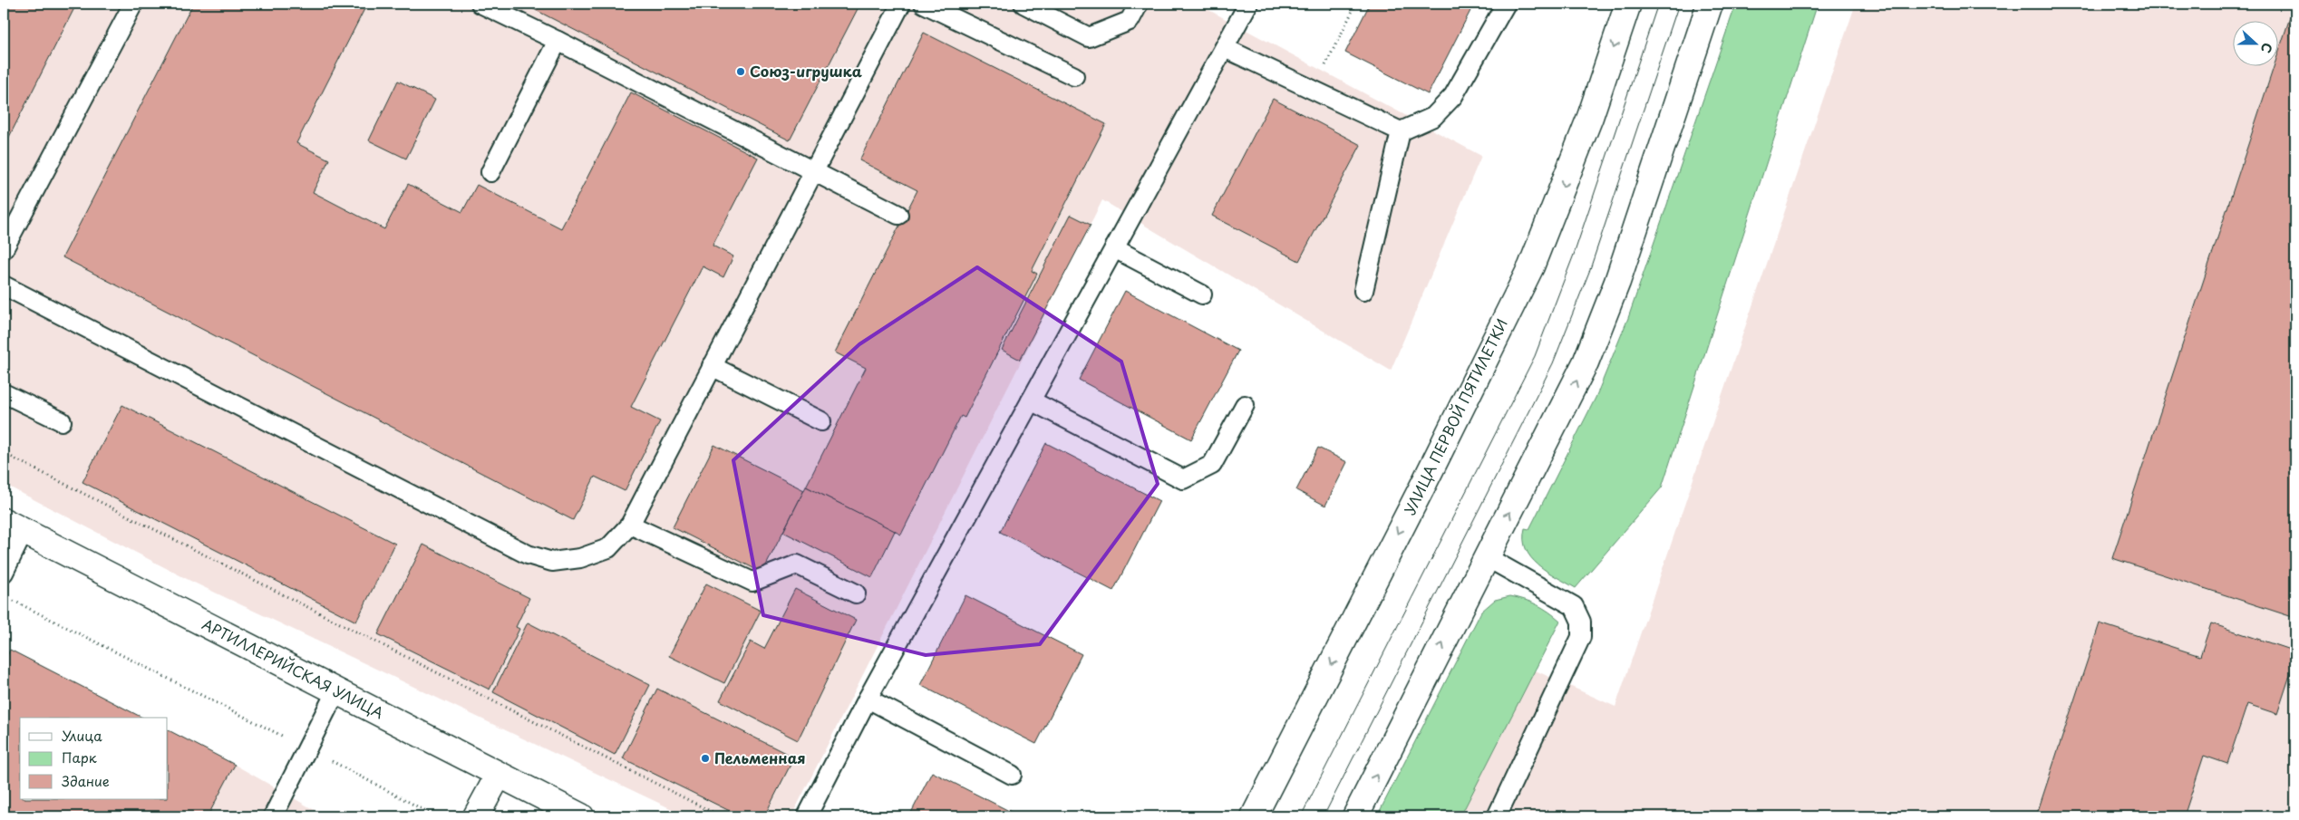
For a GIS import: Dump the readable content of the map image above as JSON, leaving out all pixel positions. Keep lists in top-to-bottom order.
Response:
{
  "streets": {
    "main road": ["УЛИЦА ПЕРВОЙ ПЯТИЛЕТКИ", "АРТИЛЛЕРИЙСКАЯ УЛИЦА"]
  },
  "places": ["Союз-игрушка", "Пельменная"],
  "legend": ["Улица", "Парк", "Здание"],
  "north": "right"
}
